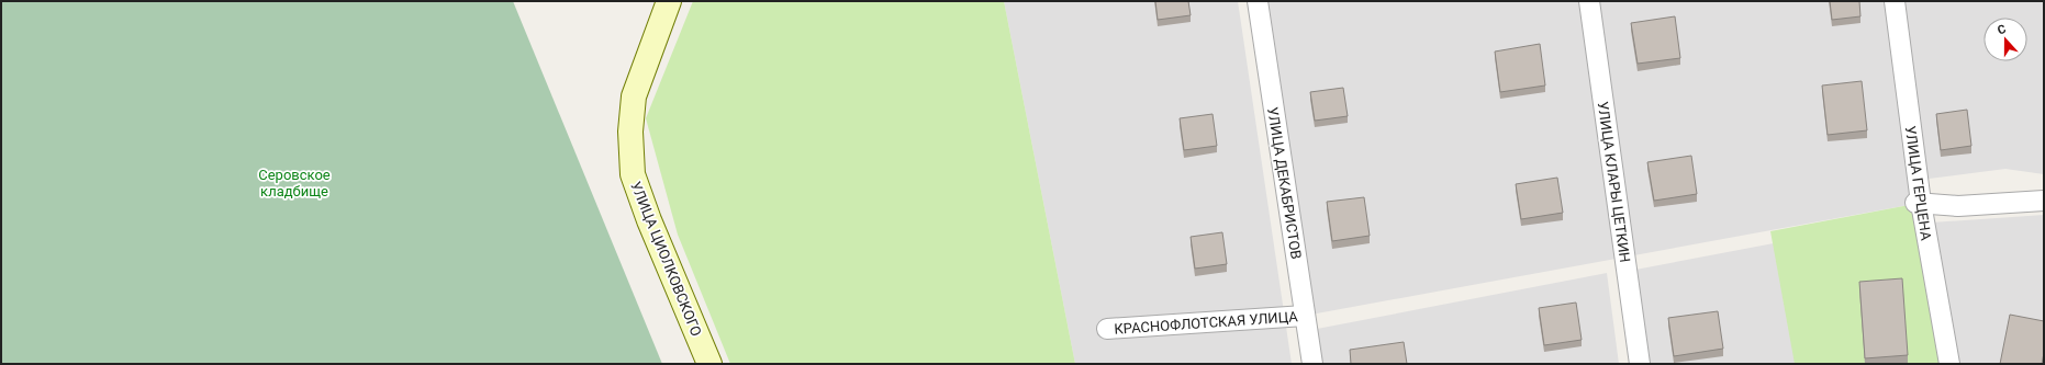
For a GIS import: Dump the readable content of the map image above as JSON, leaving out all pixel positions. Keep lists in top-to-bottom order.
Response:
{
  "streets": {
    "main road": ["УЛИЦА ЦИОЛКОВСКОГО"],
    "street": [
      "УЛИЦА КЛАРЫ ЦЕТКИН",
      "УЛИЦА ДЕКАБРИСТОВ",
      "УЛИЦА ГЕРЦЕНА",
      "КРАСНОФЛОТСКАЯ УЛИЦА"
    ]
  },
  "crossings": [
    ["УЛИЦА ДЕКАБРИСТОВ", "КРАСНОФЛОТСКАЯ УЛИЦА"]
  ],
  "parks": ["Серовское кладбище"],
  "north": "top"
}
